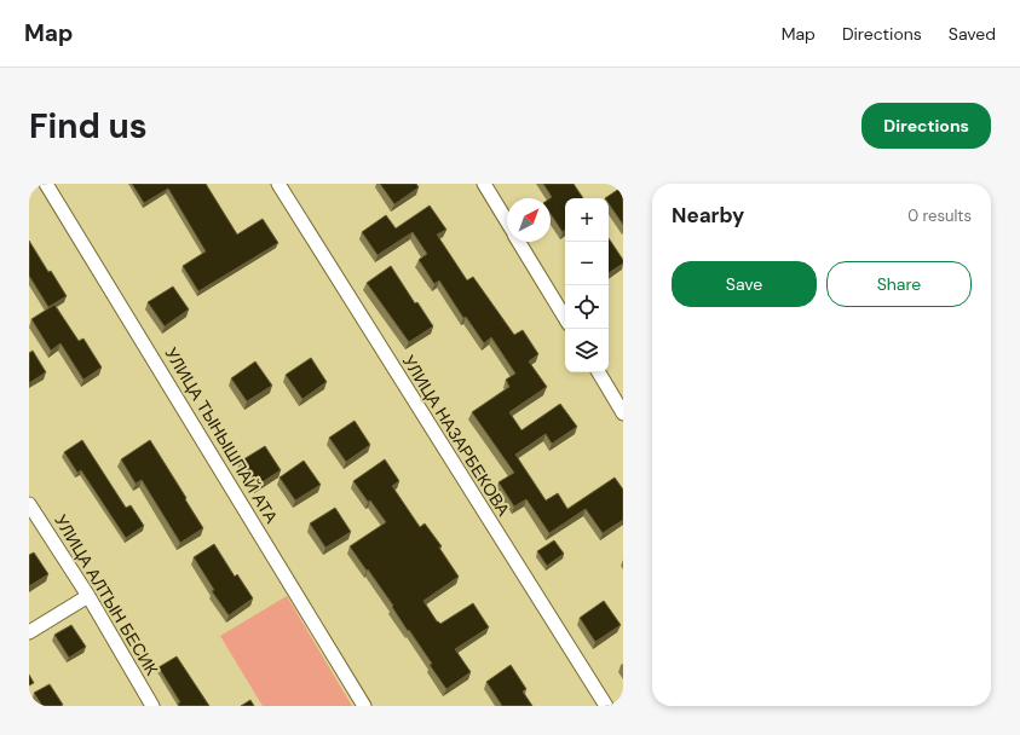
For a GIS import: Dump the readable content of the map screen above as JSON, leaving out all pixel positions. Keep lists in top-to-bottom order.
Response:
{
  "streets": {
    "street": ["УЛИЦА ТЫНЫШПАЙ АТА", "УЛИЦА НАЗАРБЕКОВА", "УЛИЦА АЛТЫН БЕСИК"]
  },
  "north": "top right",
  "page": {
    "header": "Map",
    "nav": ["Map", "Directions", "Saved"],
    "buttons": [
      "Directions",
      ["Save", "Share"]
    ],
    "title": "Find us",
    "heading": ["Nearby", "0 results"],
    "map_buttons": ["+", "−"]
  }
}
